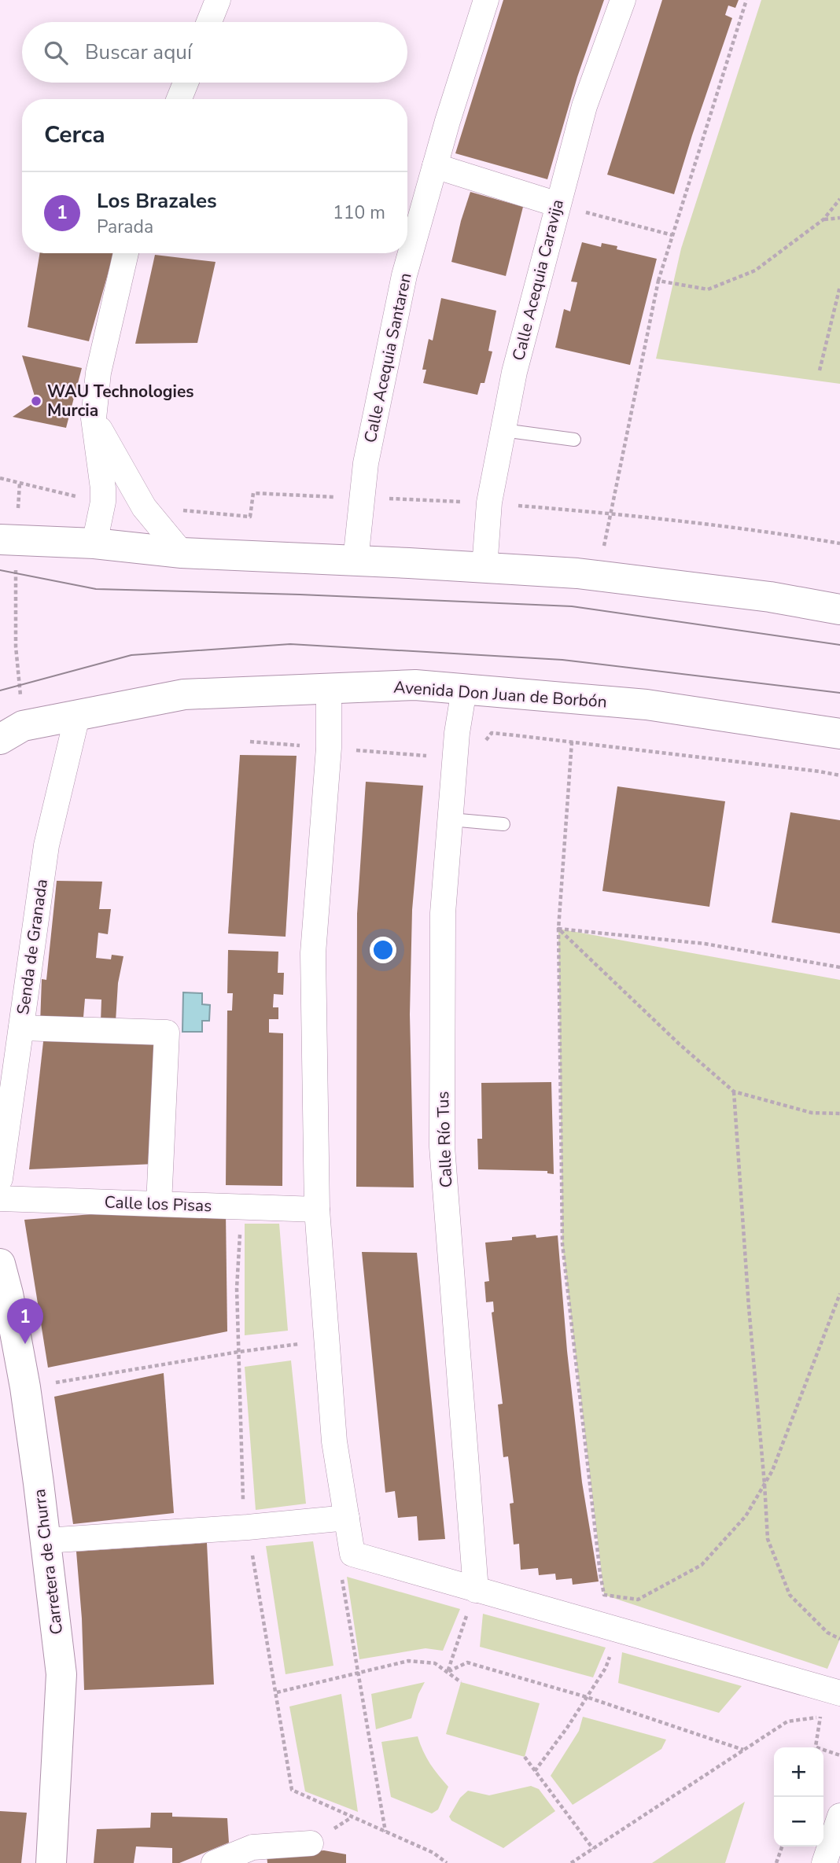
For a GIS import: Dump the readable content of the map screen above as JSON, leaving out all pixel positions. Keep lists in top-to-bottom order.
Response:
{
  "streets": {
    "main road": ["Avenida Don Juan de Borbón", "Carretera de Churra"],
    "street": [
      "Calle Acequia Caravija",
      "Calle Acequia Santaren",
      "Senda de Granada",
      "Calle Río Tus",
      "Calle los Pisas"
    ]
  },
  "crossings": [
    ["Avenida Don Juan de Borbón", "Senda de Granada"],
    ["Avenida Don Juan de Borbón", "Calle Río Tus"]
  ],
  "places": ["WAU Technologies Murcia"],
  "page": {
    "search": "Buscar aquí",
    "heading": "Cerca",
    "list": [
      {
        "mark": "1",
        "name": "Los Brazales",
        "note": "Parada",
        "value": "110 m"
      }
    ],
    "pins": "1",
    "map_buttons": ["+", "−"]
  }
}
